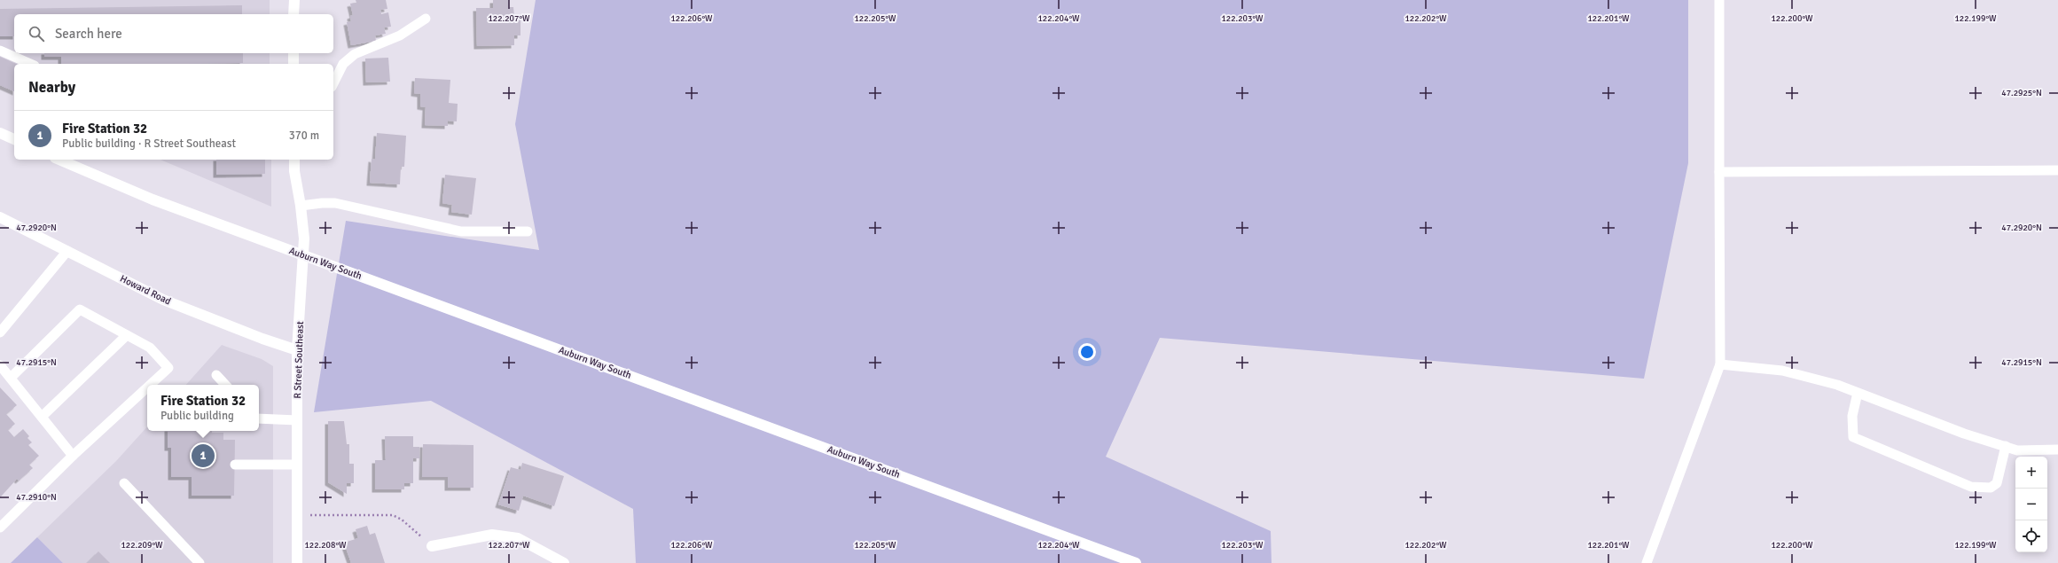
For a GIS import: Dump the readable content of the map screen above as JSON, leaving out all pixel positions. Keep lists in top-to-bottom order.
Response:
{
  "streets": {
    "main road": ["Auburn Way South", "Howard Road", "R Street Southeast"]
  },
  "crossings": [
    ["Howard Road", "R Street Southeast"]
  ],
  "page": {
    "search": "Search here",
    "heading": "Nearby",
    "list": [
      {
        "mark": "1",
        "name": "Fire Station 32",
        "note": "Public building · R Street Southeast",
        "value": "370 m"
      }
    ],
    "popup": ["Fire Station 32", "Public building"],
    "pins": "1",
    "map_buttons": ["+", "−"]
  },
  "coordinates": [
    "122.207°W",
    "122.206°W",
    "122.205°W",
    "122.204°W",
    "122.203°W",
    "122.202°W",
    "122.201°W",
    "122.200°W",
    "122.199°W",
    "47.2925°N",
    "47.2920°N",
    "47.2915°N",
    "47.2910°N",
    "122.209°W",
    "122.208°W"
  ]
}
